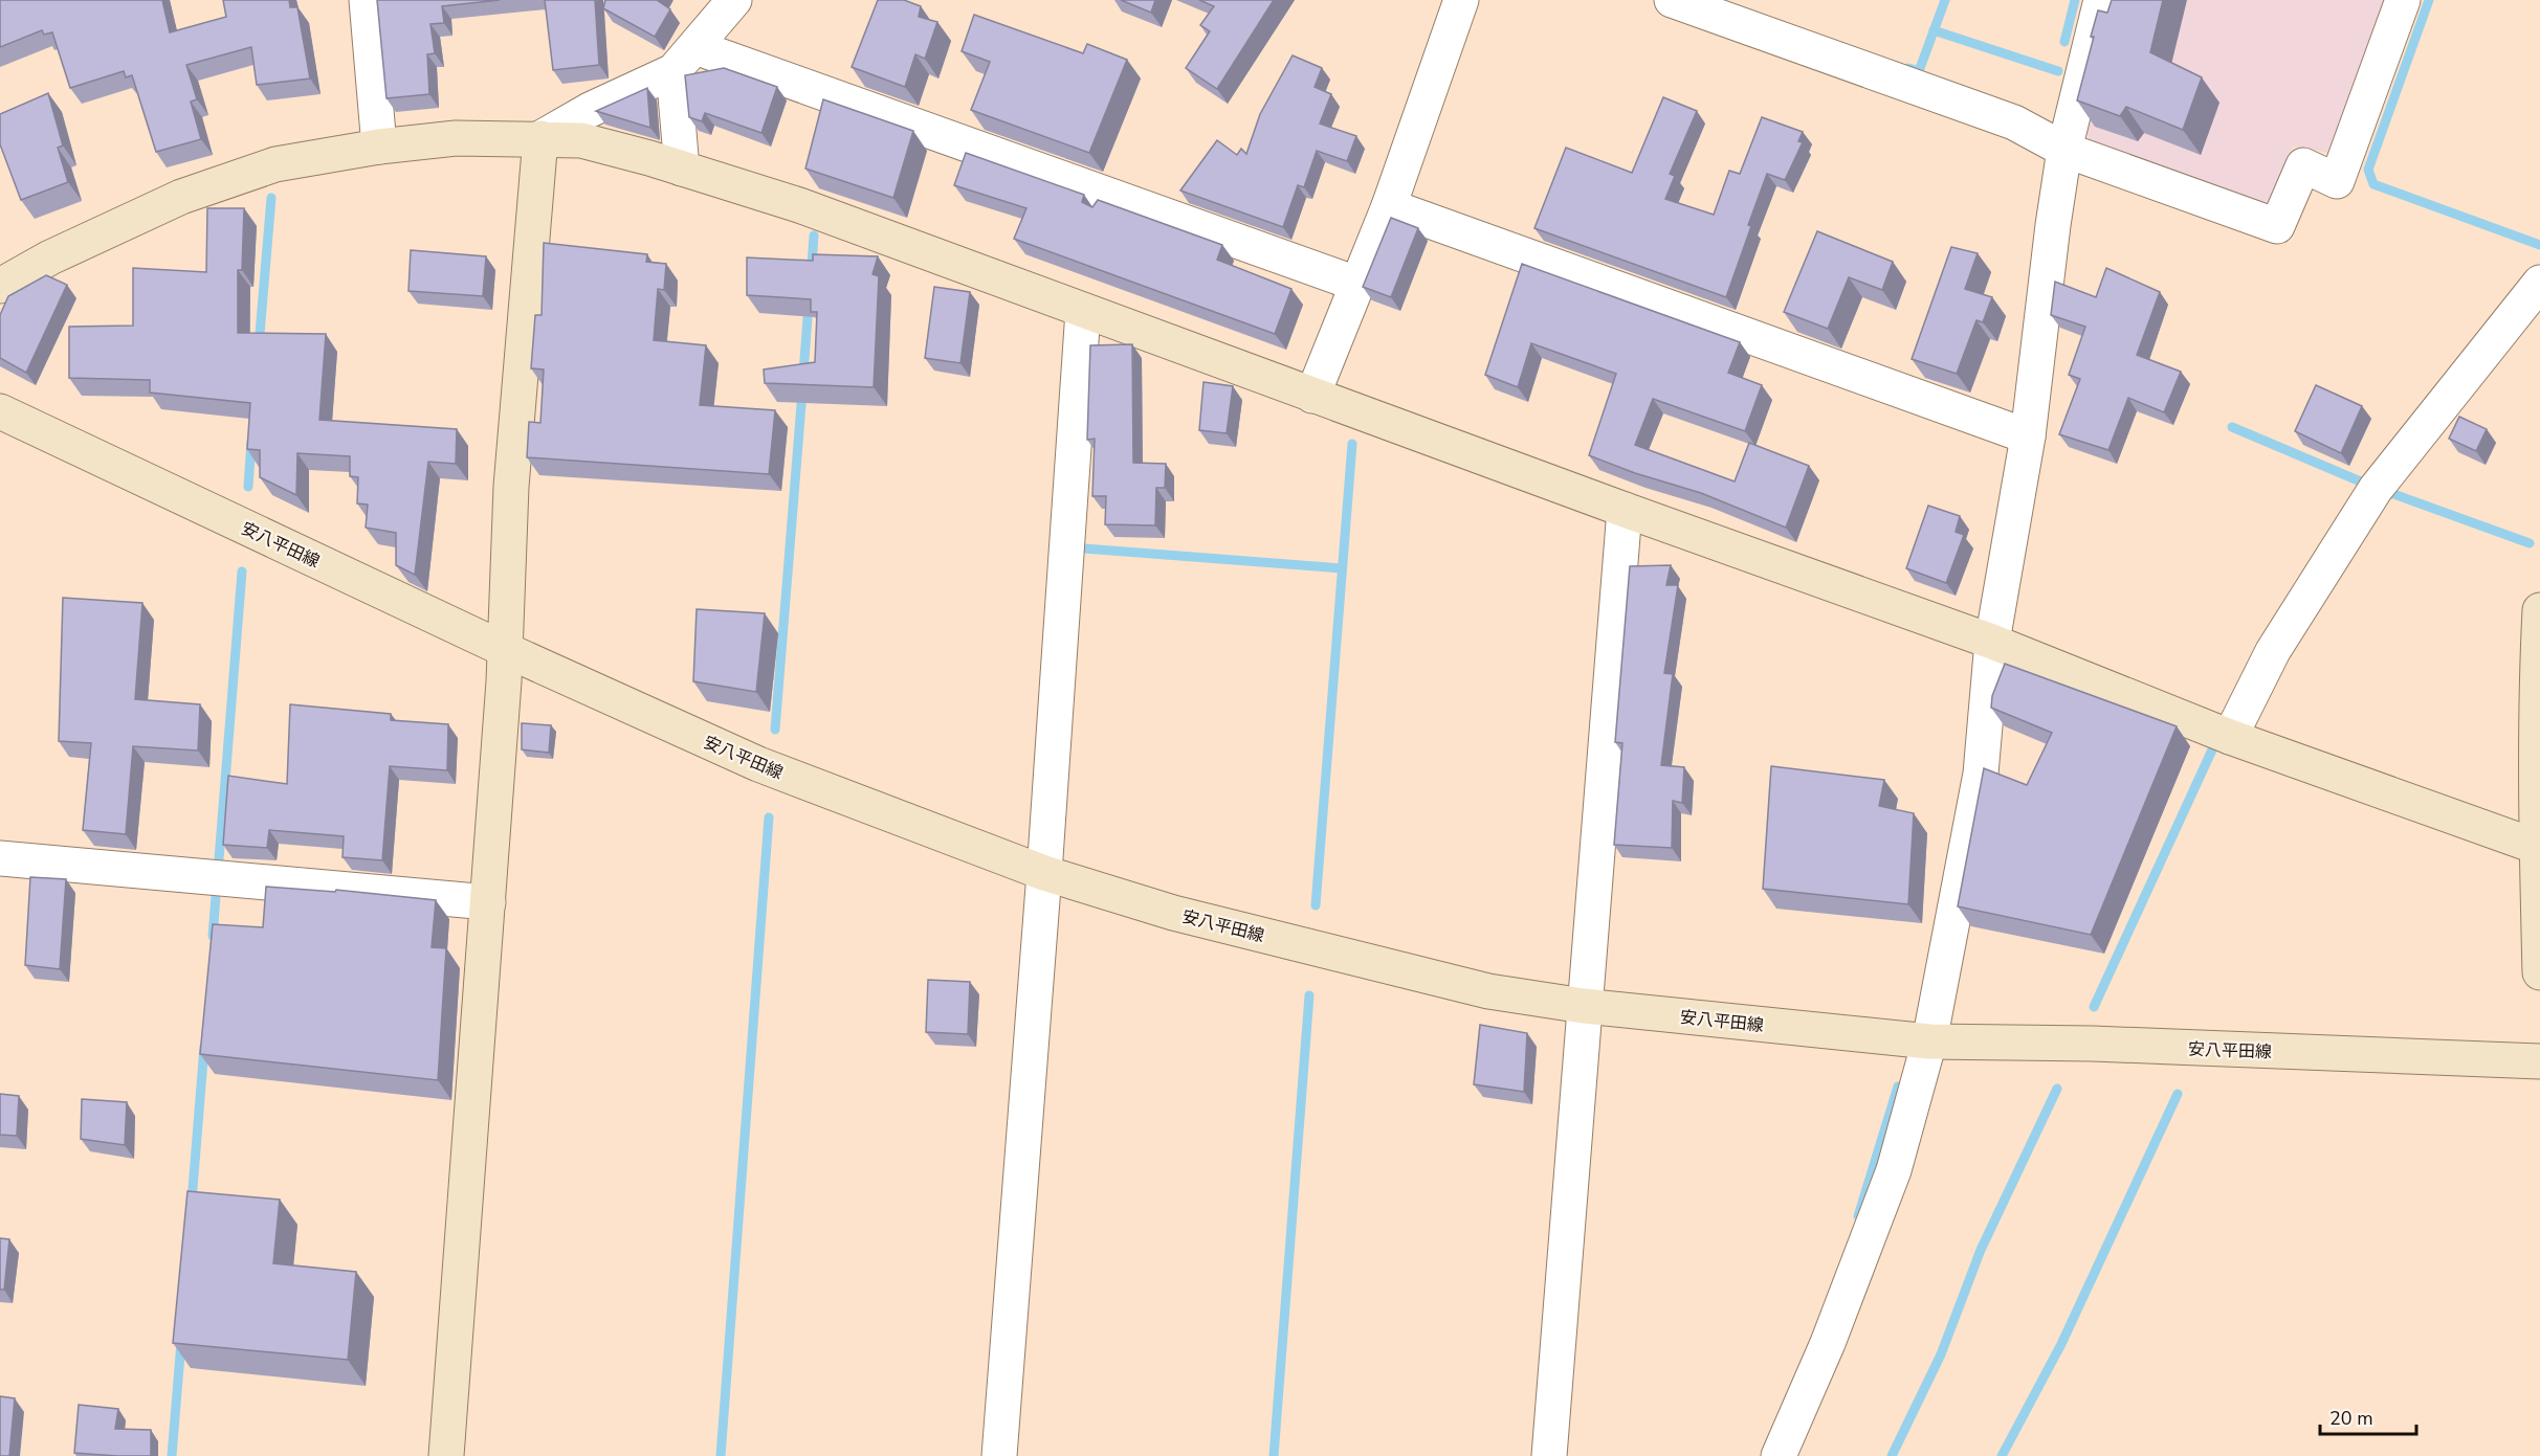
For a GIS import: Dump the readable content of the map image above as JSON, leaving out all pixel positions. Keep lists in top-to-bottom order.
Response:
{
  "streets": {
    "street": ["安八平田線"]
  },
  "scale_bar": "20 m"
}
